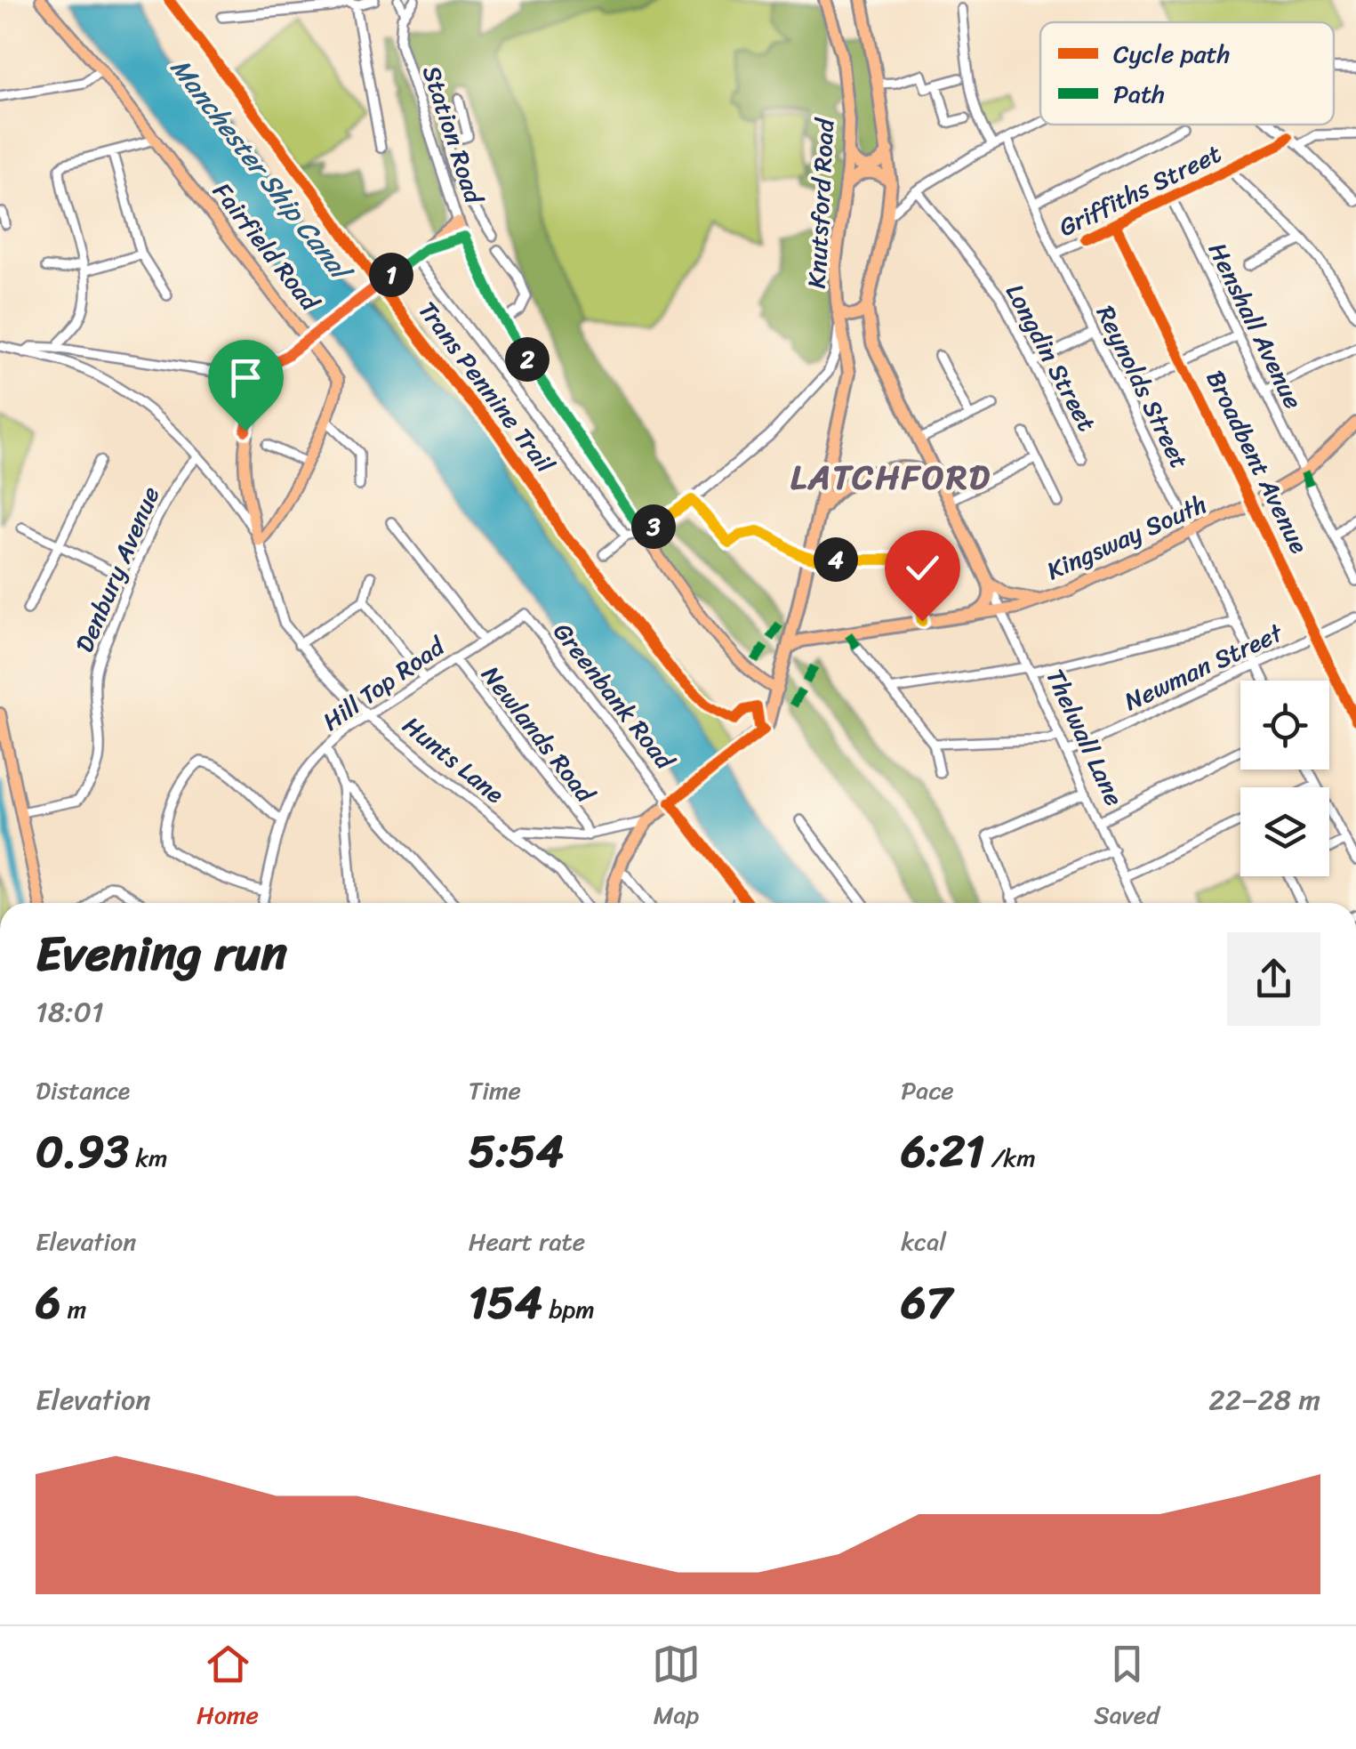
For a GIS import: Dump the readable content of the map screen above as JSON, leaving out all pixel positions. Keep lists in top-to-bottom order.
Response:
{
  "streets": {
    "highway": ["Knutsford Road", "Kingsway South", "Thelwall Lane"],
    "main road": ["Station Road", "Fairfield Road"],
    "street": [
      "Griffiths Street",
      "Henshall Avenue",
      "Longdin Street",
      "Reynolds Street",
      "Broadbent Avenue",
      "Denbury Avenue",
      "Newman Street",
      "Hill Top Road",
      "Greenbank Road",
      "Newlands Road",
      "Hunts Lane"
    ],
    "cycle path": ["Trans Pennine Trail"]
  },
  "crossings": [
    ["Station Road", "Knutsford Road"],
    ["Griffiths Street", "Henshall Avenue"],
    ["Griffiths Street", "Reynolds Street"],
    ["Griffiths Street", "Broadbent Avenue"],
    ["Knutsford Road", "Kingsway South"],
    ["Knutsford Road", "Greenbank Road"],
    ["Knutsford Road", "Thelwall Lane"],
    ["Fairfield Road", "Hunts Lane"],
    ["Henshall Avenue", "Kingsway South"],
    ["Reynolds Street", "Kingsway South"],
    ["Reynolds Street", "Newman Street"],
    ["Broadbent Avenue", "Kingsway South"],
    ["Broadbent Avenue", "Newman Street"],
    ["Kingsway South", "Thelwall Lane"],
    ["Denbury Avenue", "Hunts Lane"],
    ["Newman Street", "Thelwall Lane"],
    ["Hill Top Road", "Greenbank Road"],
    ["Hill Top Road", "Newlands Road"],
    ["Hill Top Road", "Hunts Lane"],
    ["Newlands Road", "Hunts Lane"]
  ],
  "districts": ["LATCHFORD"],
  "water": ["Manchester Ship Canal"],
  "legend": ["Cycle path", "Path"],
  "page": {
    "pins": [
      "1",
      "2",
      "3",
      "4"
    ],
    "heading": ["Evening run", "18:01"],
    "stats": [
      ["Distance", "0.93 km"],
      ["Time", "5:54"],
      ["Pace", "6:21 /km"],
      ["Elevation", "6 m"],
      ["Heart rate", "154 bpm"],
      ["kcal", "67"]
    ],
    "chart": ["Elevation", "22–28 m"],
    "tabs": ["Home", "Map", "Saved"]
  }
}
